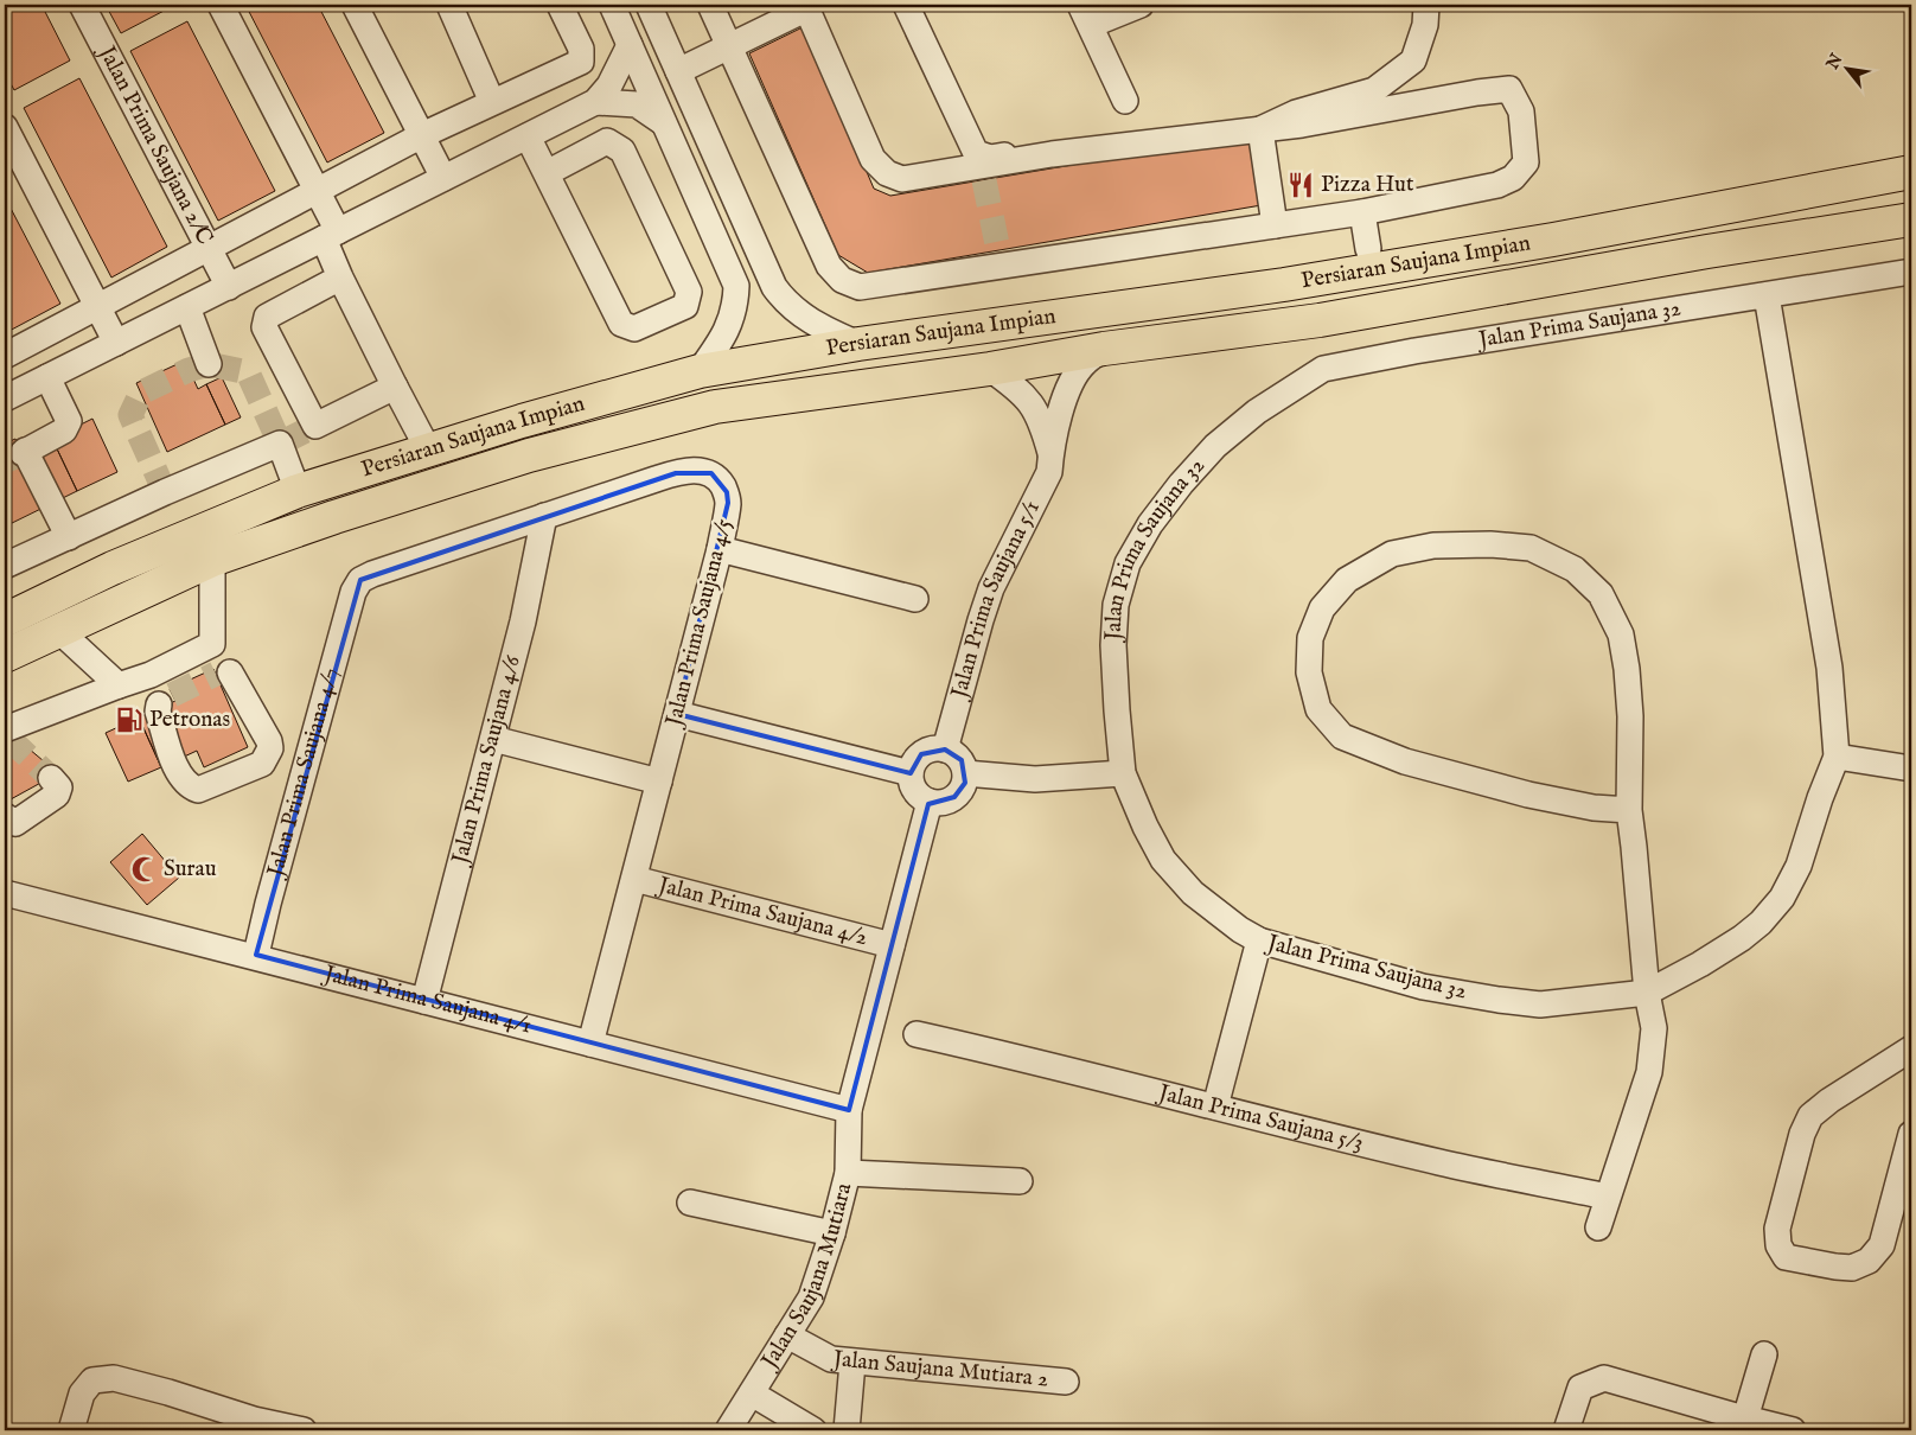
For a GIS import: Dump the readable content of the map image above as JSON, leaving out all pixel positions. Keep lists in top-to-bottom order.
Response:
{
  "streets": {
    "highway": ["Persiaran Saujana Impian"],
    "street": [
      "Jalan Prima Saujana 2/C",
      "Jalan Prima Saujana 32",
      "Jalan Prima Saujana 5/1",
      "Jalan Prima Saujana 4/5",
      "Jalan Prima Saujana 4/6",
      "Jalan Prima Saujana 4/7",
      "Jalan Prima Saujana 4/2",
      "Jalan Prima Saujana 4/1",
      "Jalan Prima Saujana 5/3",
      "Jalan Saujana Mutiara",
      "Jalan Saujana Mutiara 2"
    ]
  },
  "crossings": [
    ["Persiaran Saujana Impian", "Jalan Prima Saujana 5/1"],
    ["Jalan Prima Saujana 5/1", "Jalan Saujana Mutiara"],
    ["Jalan Prima Saujana 4/5", "Jalan Prima Saujana 4/6"],
    ["Jalan Prima Saujana 4/5", "Jalan Prima Saujana 4/7"],
    ["Jalan Prima Saujana 4/5", "Jalan Prima Saujana 4/2"],
    ["Jalan Prima Saujana 4/5", "Jalan Prima Saujana 4/1"],
    ["Jalan Prima Saujana 4/6", "Jalan Prima Saujana 4/1"],
    ["Jalan Prima Saujana 4/7", "Jalan Prima Saujana 4/1"],
    ["Jalan Prima Saujana 4/2", "Jalan Saujana Mutiara"],
    ["Jalan Prima Saujana 4/1", "Jalan Saujana Mutiara"],
    ["Jalan Saujana Mutiara", "Jalan Saujana Mutiara 2"]
  ],
  "places": {
    "restaurant": ["Pizza Hut"],
    "fuel station": ["Petronas"],
    "mosque": ["Surau"]
  },
  "north": "top left"
}
